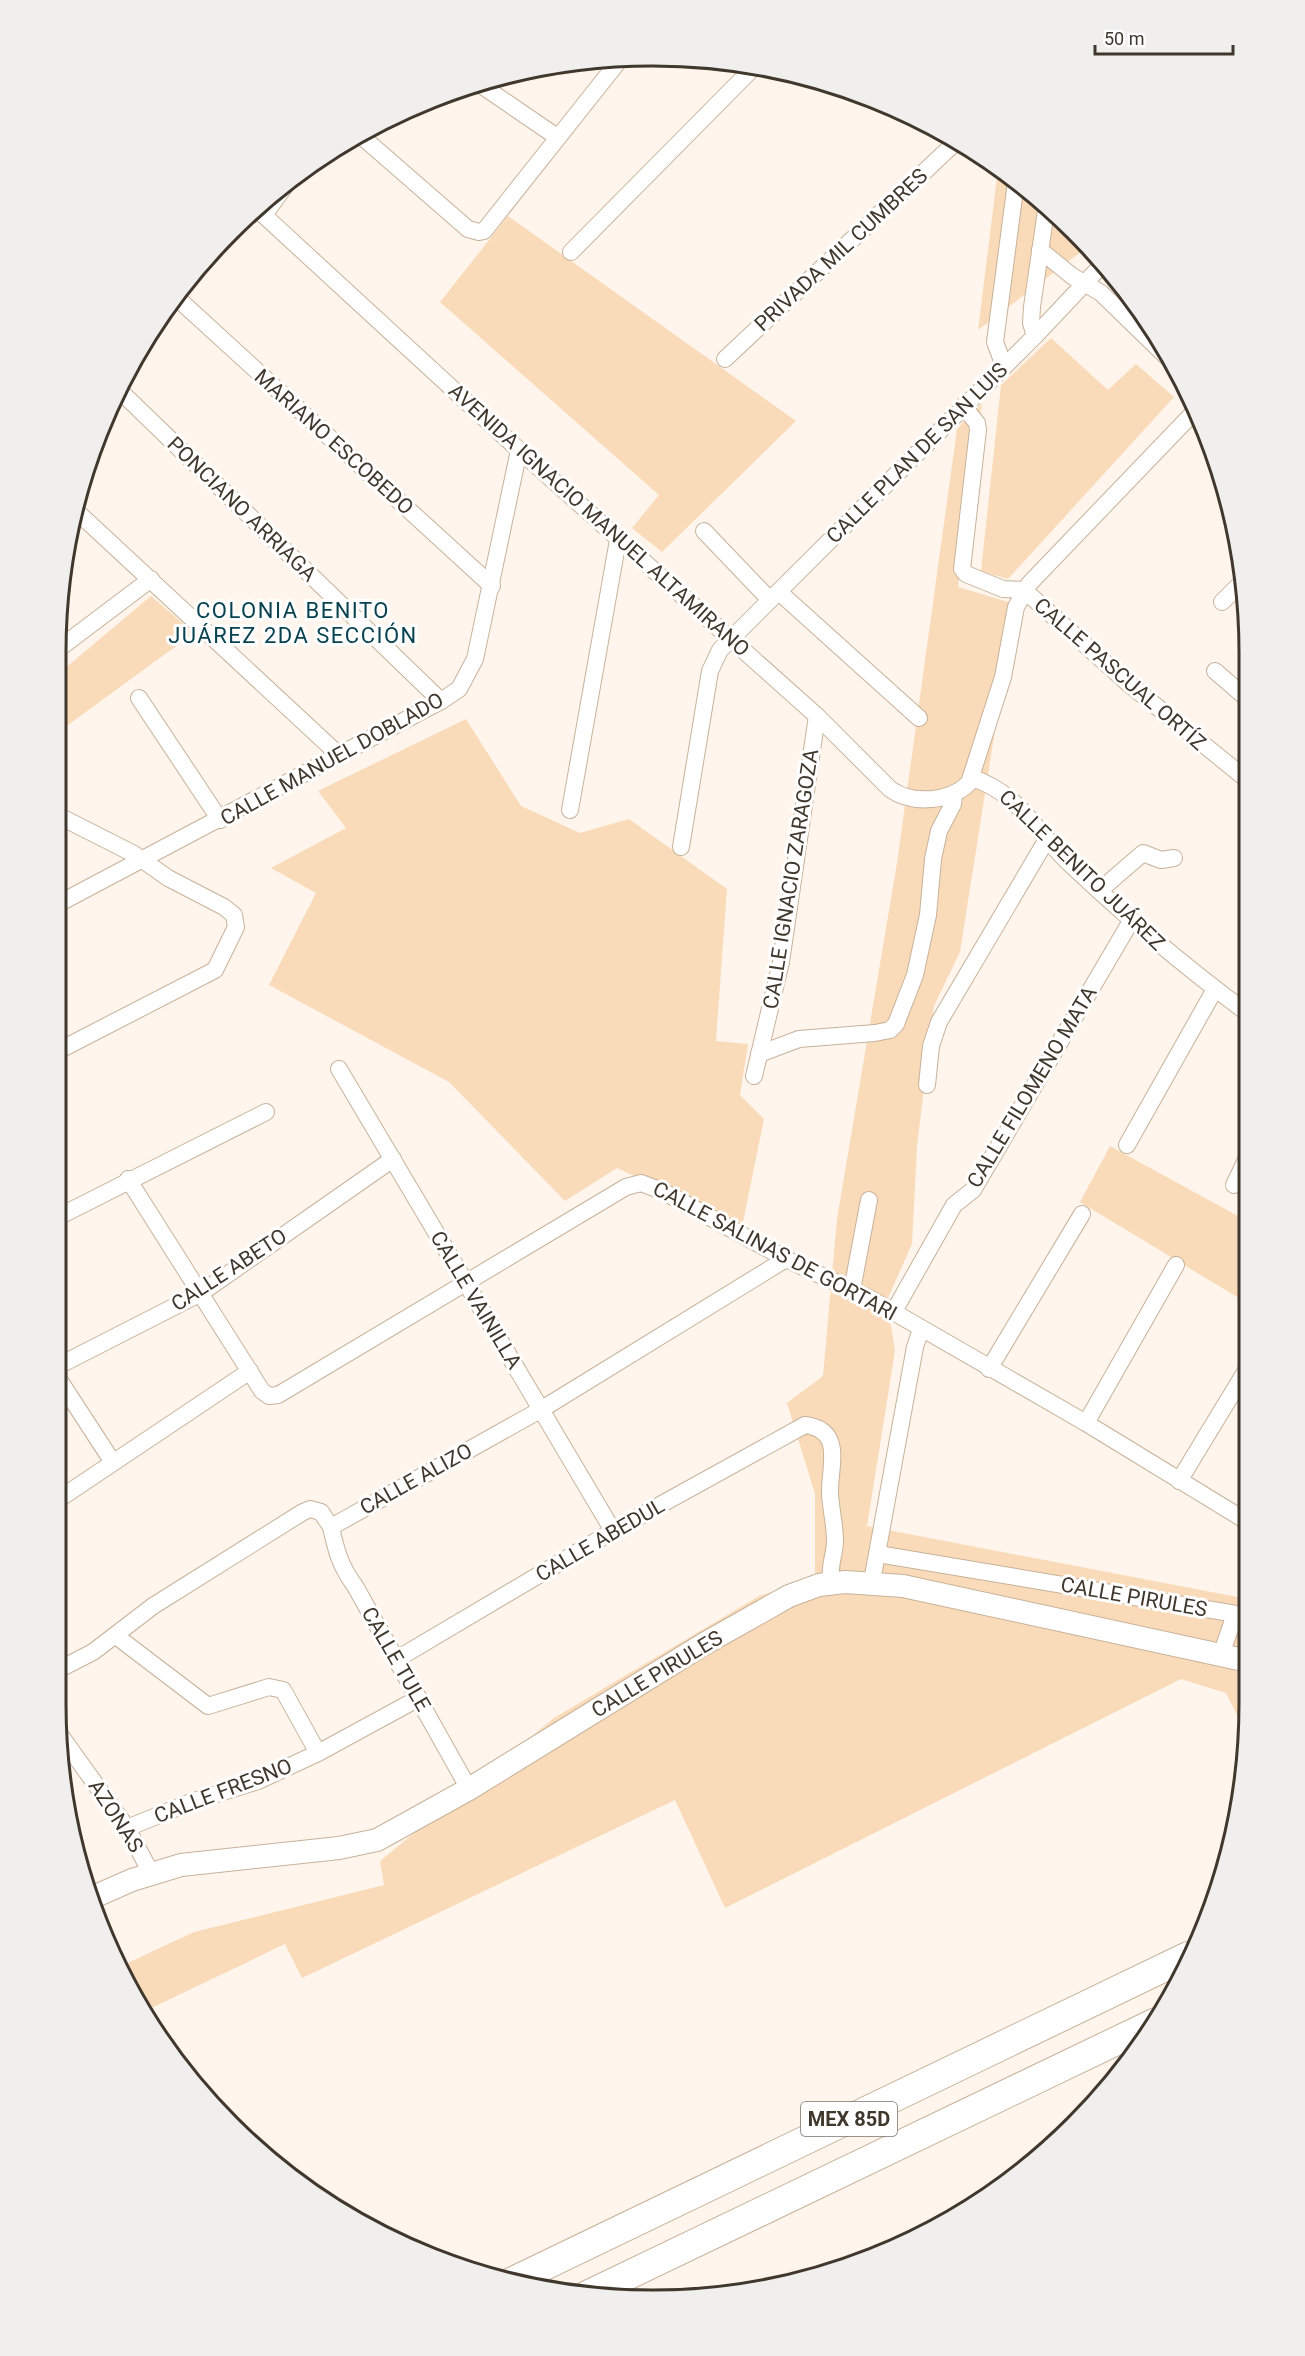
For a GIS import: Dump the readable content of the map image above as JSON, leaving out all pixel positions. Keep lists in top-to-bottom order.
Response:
{
  "streets": {
    "highway": ["MEX 85D"],
    "street": [
      "PRIVADA MIL CUMBRES",
      "MARIANO ESCOBEDO",
      "CALLE PLAN DE SAN LUIS",
      "PONCIANO ARRIAGA",
      "AVENIDA IGNACIO MANUEL ALTAMIRANO",
      "CALLE PASCUAL ORTÍZ",
      "CALLE MANUEL DOBLADO",
      "CALLE BENITO JUÁREZ",
      "CALLE IGNACIO ZARAGOZA",
      "CALLE FILOMENO MATA",
      "CALLE SALINAS DE GORTARI",
      "CALLE ABETO",
      "CALLE VAINILLA",
      "CALLE ALIZO",
      "CALLE ABEDUL",
      "CALLE PIRULES",
      "CALLE TULE",
      "CALLE FRESNO",
      "AZONAS"
    ]
  },
  "crossings": [
    ["MARIANO ESCOBEDO", "CALLE MANUEL DOBLADO"],
    ["CALLE PLAN DE SAN LUIS", "AVENIDA IGNACIO MANUEL ALTAMIRANO"],
    ["PONCIANO ARRIAGA", "CALLE MANUEL DOBLADO"],
    ["AVENIDA IGNACIO MANUEL ALTAMIRANO", "CALLE MANUEL DOBLADO"],
    ["AVENIDA IGNACIO MANUEL ALTAMIRANO", "CALLE IGNACIO ZARAGOZA"],
    ["CALLE BENITO JUÁREZ", "CALLE FILOMENO MATA"],
    ["CALLE FILOMENO MATA", "CALLE SALINAS DE GORTARI"],
    ["CALLE SALINAS DE GORTARI", "CALLE VAINILLA"],
    ["CALLE SALINAS DE GORTARI", "CALLE ALIZO"],
    ["CALLE ABETO", "CALLE VAINILLA"],
    ["CALLE VAINILLA", "CALLE ALIZO"],
    ["CALLE VAINILLA", "CALLE ABEDUL"],
    ["CALLE ALIZO", "CALLE TULE"],
    ["CALLE ABEDUL", "CALLE PIRULES"],
    ["CALLE ABEDUL", "CALLE TULE"],
    ["CALLE PIRULES", "CALLE TULE"],
    ["CALLE PIRULES", "AZONAS"],
    ["CALLE TULE", "CALLE FRESNO"],
    ["CALLE FRESNO", "AZONAS"]
  ],
  "districts": ["COLONIA BENITO JUÁREZ 2DA SECCIÓN"],
  "scale_bar": "50 m"
}
